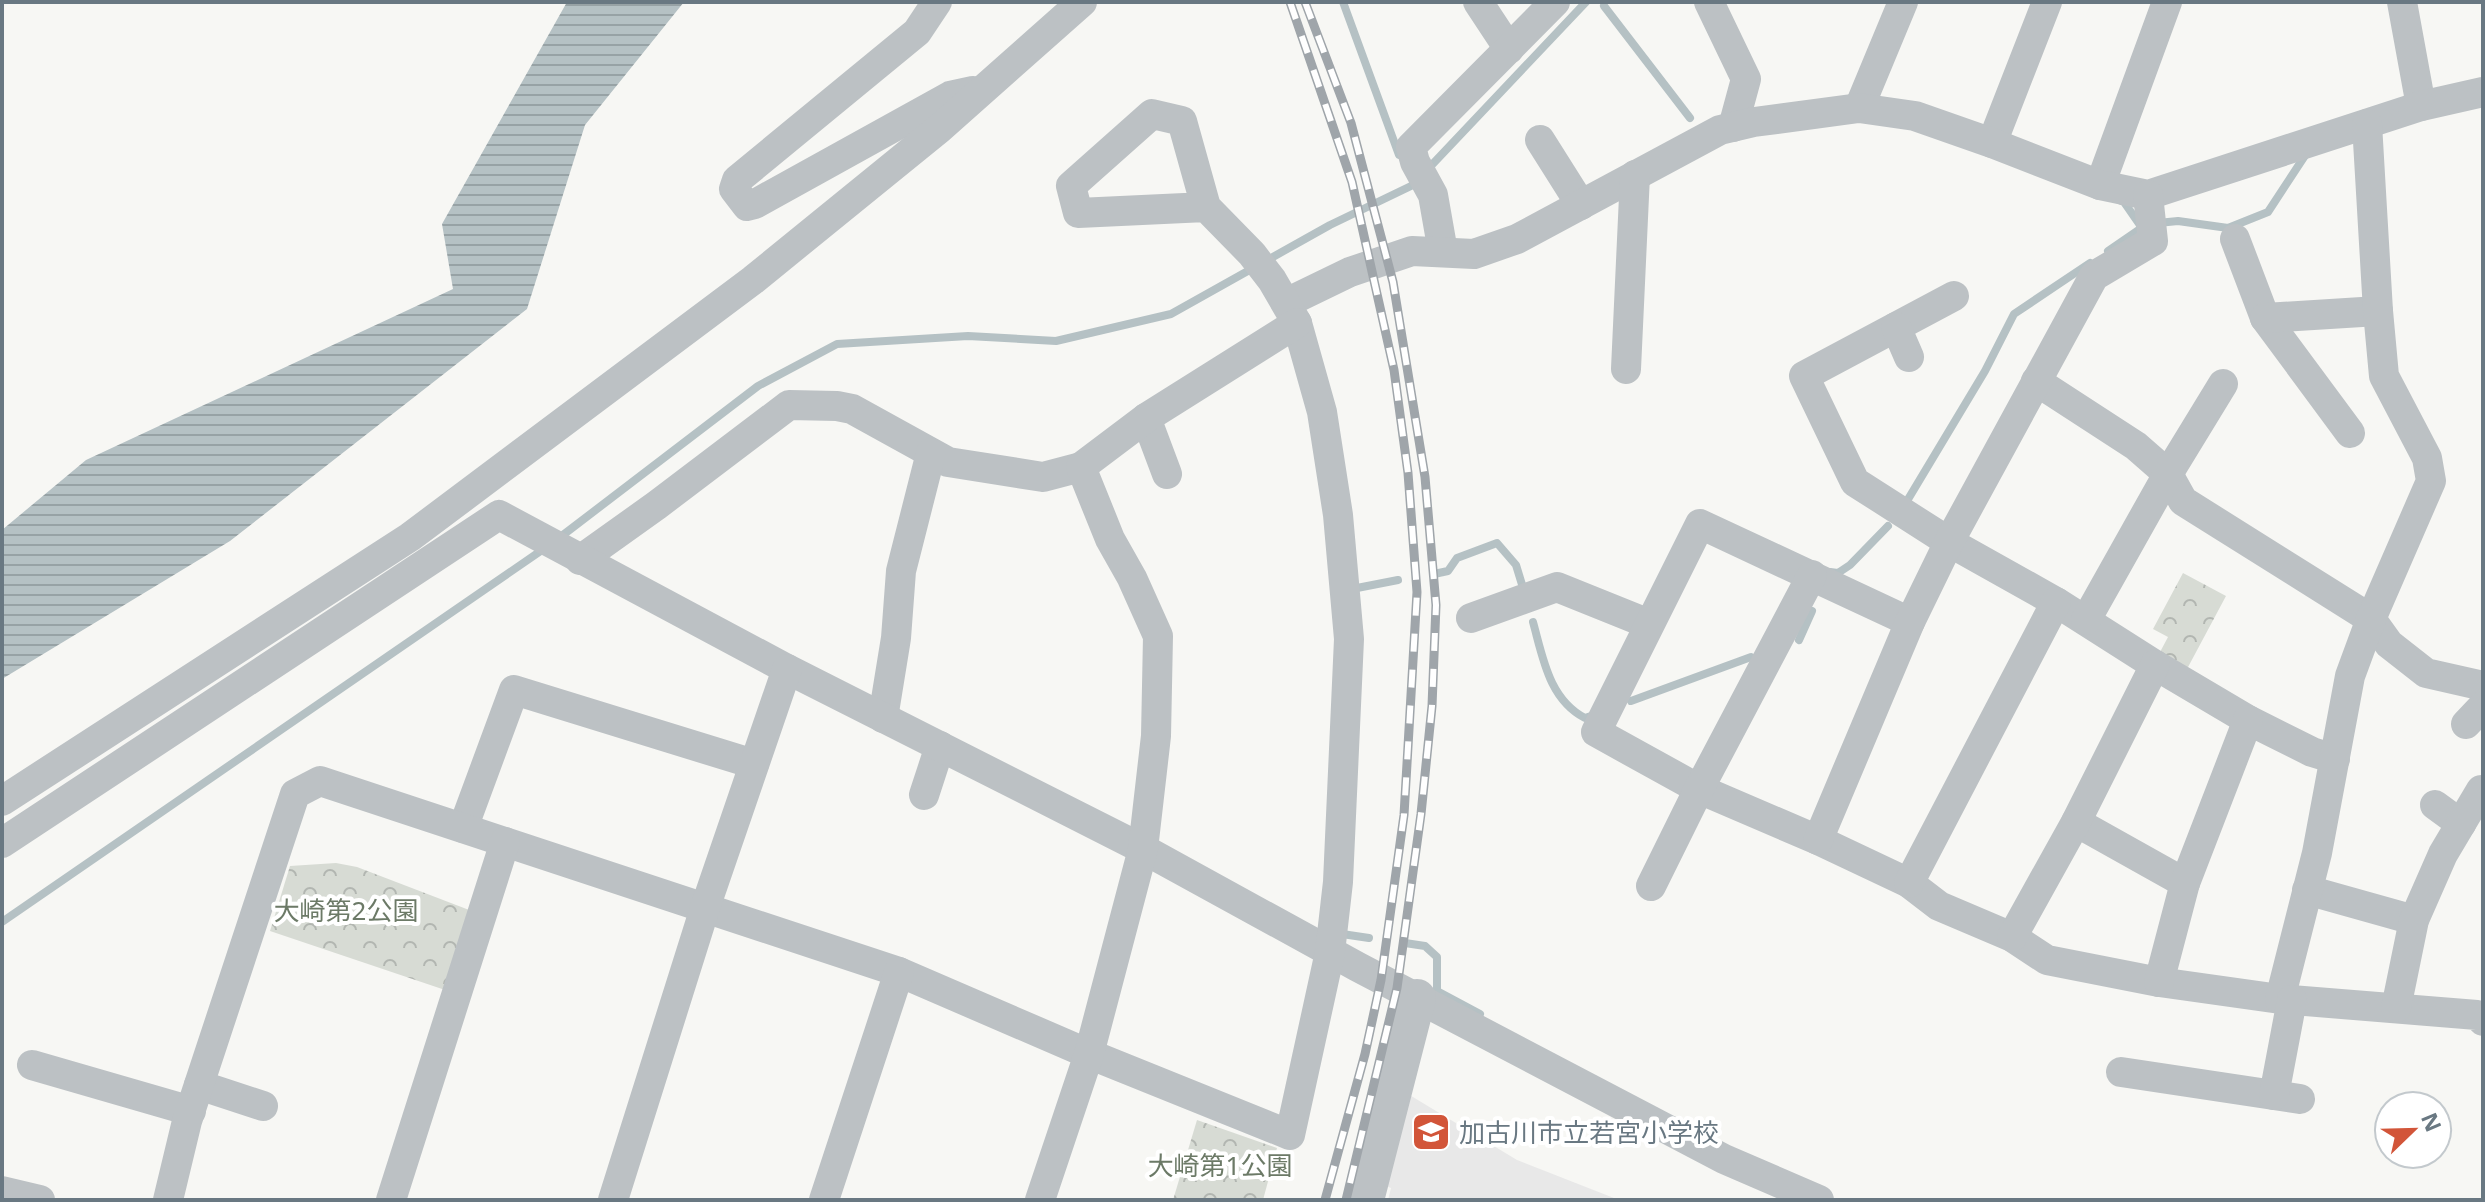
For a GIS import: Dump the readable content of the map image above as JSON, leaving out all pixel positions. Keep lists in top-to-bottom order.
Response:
{
  "parks": ["大崎第2公園", "大崎第1公園"],
  "places": {
    "school or university": ["加古川市立若宮小学校"]
  },
  "north": "top right"
}
